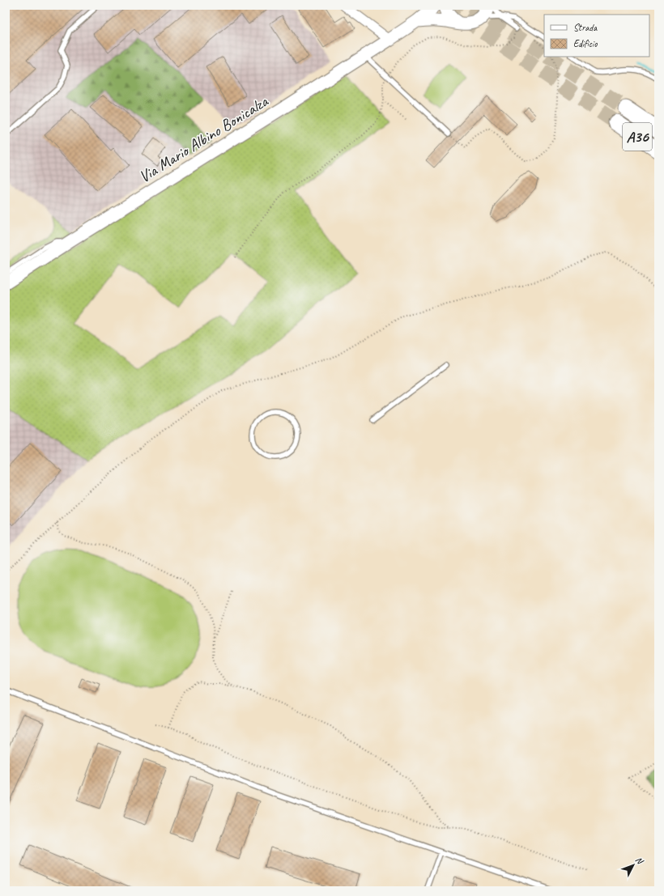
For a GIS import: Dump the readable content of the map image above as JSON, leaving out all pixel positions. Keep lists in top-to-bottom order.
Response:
{
  "streets": {
    "highway": ["A36"],
    "main road": ["Via Mario Albino Bonicalza"]
  },
  "legend": ["Strada", "Edificio"],
  "north": "top right"
}
